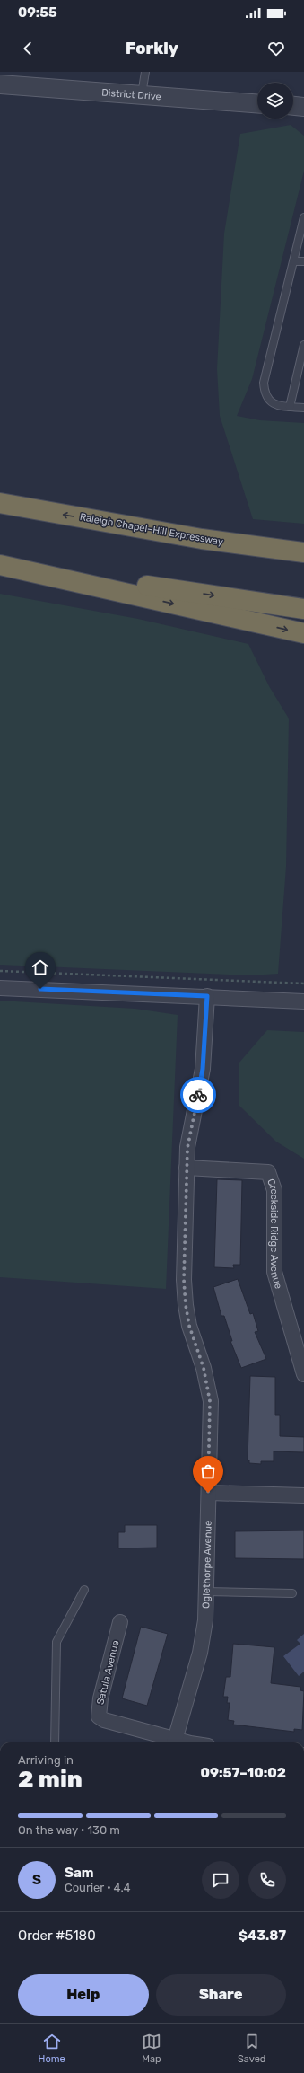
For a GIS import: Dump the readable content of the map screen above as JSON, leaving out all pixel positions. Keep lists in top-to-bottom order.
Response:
{
  "streets": {
    "highway": ["Raleigh Chapel–Hill Expressway"],
    "street": [
      "District Drive",
      "Creekside Ridge Avenue",
      "Oglethorpe Avenue",
      "Satula Avenue"
    ]
  },
  "crossings": [
    ["Creekside Ridge Avenue", "Oglethorpe Avenue"],
    ["Oglethorpe Avenue", "Satula Avenue"]
  ],
  "page": {
    "status": "09:55",
    "header": "Forkly",
    "heading": ["2 min", "Arriving in", "09:57–10:02"],
    "panel": [
      "Sam",
      "Courier · 4.4",
      "Order #5180",
      "$43.87"
    ],
    "bar": "On the way · 130 m",
    "round": "S",
    "buttons": ["Help", "Share"],
    "tabs": ["Home", "Map", "Saved"]
  }
}
